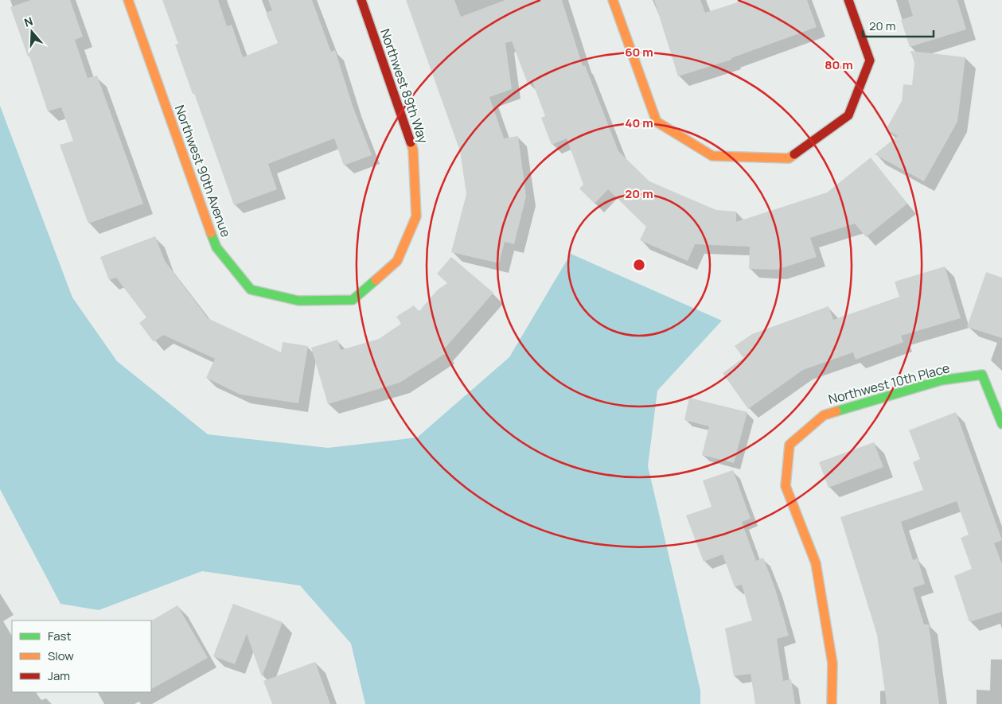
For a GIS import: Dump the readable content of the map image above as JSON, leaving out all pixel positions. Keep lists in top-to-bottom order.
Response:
{
  "streets": {
    "street": ["Northwest 89th Way", "Northwest 90th Avenue", "Northwest 10th Place"]
  },
  "crossings": [
    ["Northwest 89th Way", "Northwest 90th Avenue"]
  ],
  "legend": ["Fast", "Slow", "Jam"],
  "scale_bar": "20 m",
  "north": "top",
  "rings": [
    "60 m",
    "80 m",
    "40 m",
    "20 m"
  ]
}
